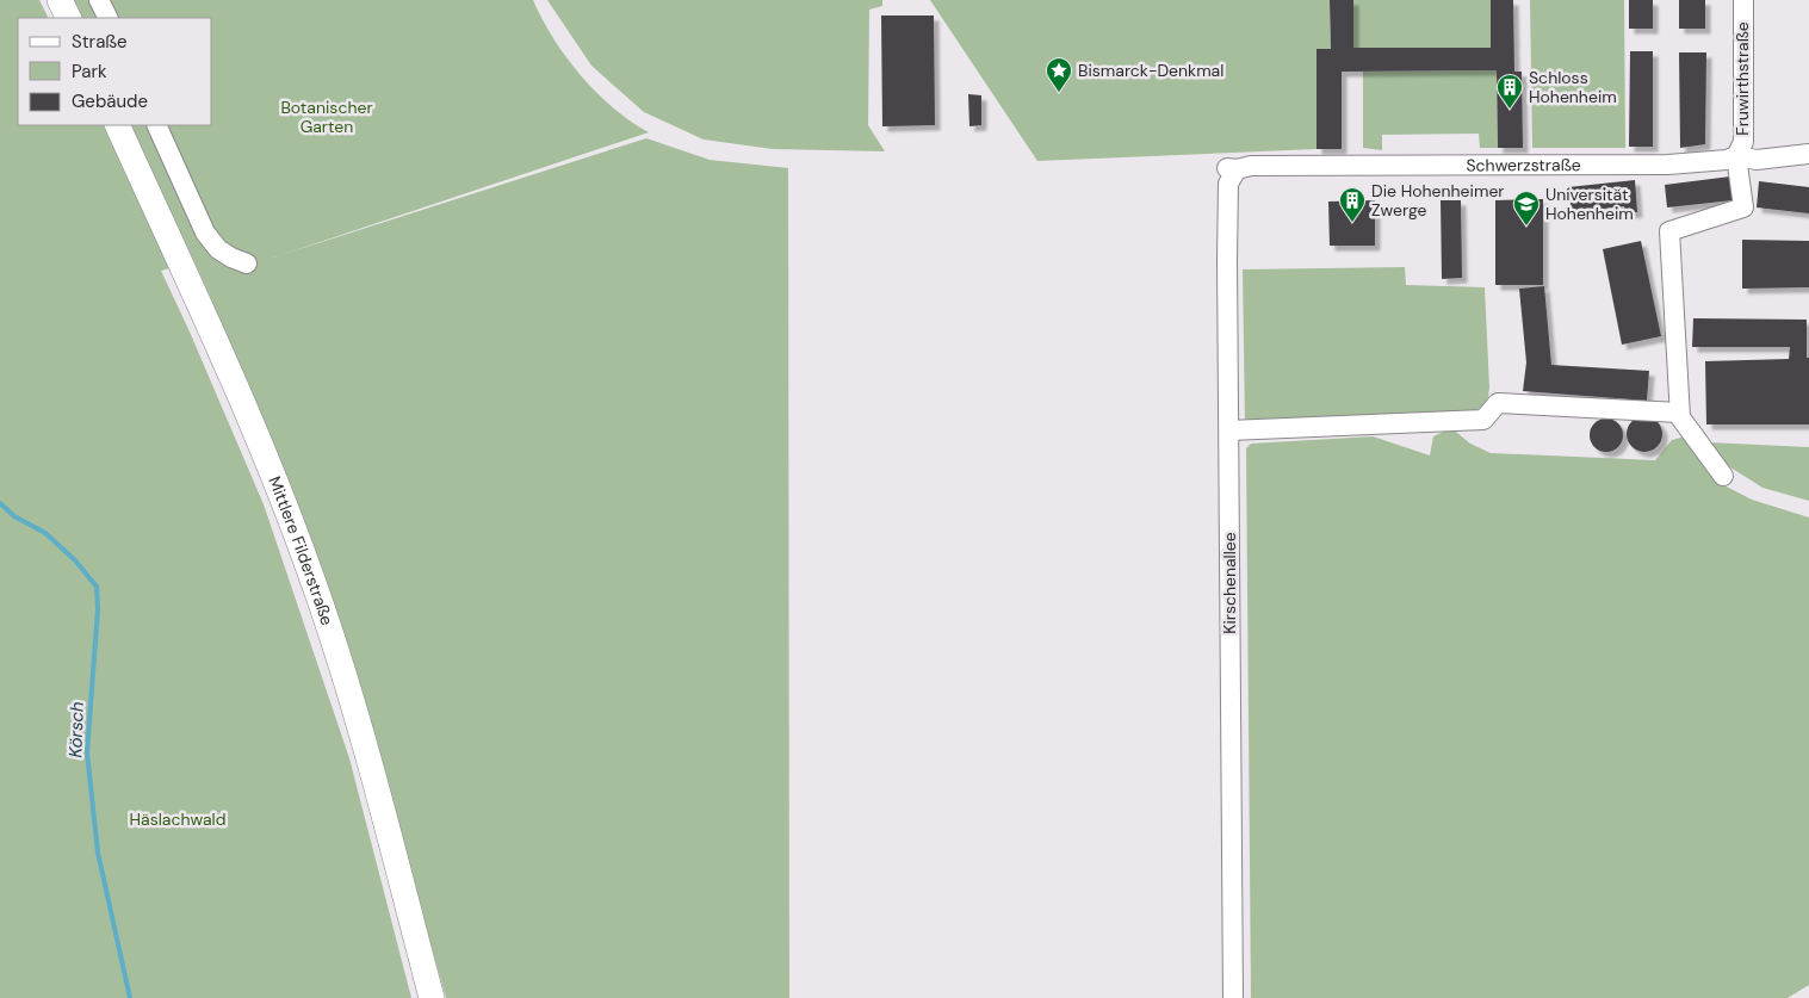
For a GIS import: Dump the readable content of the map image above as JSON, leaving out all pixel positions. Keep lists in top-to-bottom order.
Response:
{
  "streets": {
    "main road": ["Mittlere Filderstraße"],
    "street": ["Fruwirthstraße", "Schwerzstraße", "Kirschenallee"]
  },
  "crossings": [
    ["Fruwirthstraße", "Schwerzstraße"],
    ["Schwerzstraße", "Kirschenallee"]
  ],
  "water": ["Körsch"],
  "parks": ["Botanischer Garten", "Häslachwald"],
  "places": {
    "place": ["Bismarck-Denkmal"],
    "building": ["Schloss Hohenheim", "Die Hohenheimer Zwerge"],
    "school or university": ["Universität Hohenheim"]
  },
  "legend": ["Straße", "Park", "Gebäude"]
}
